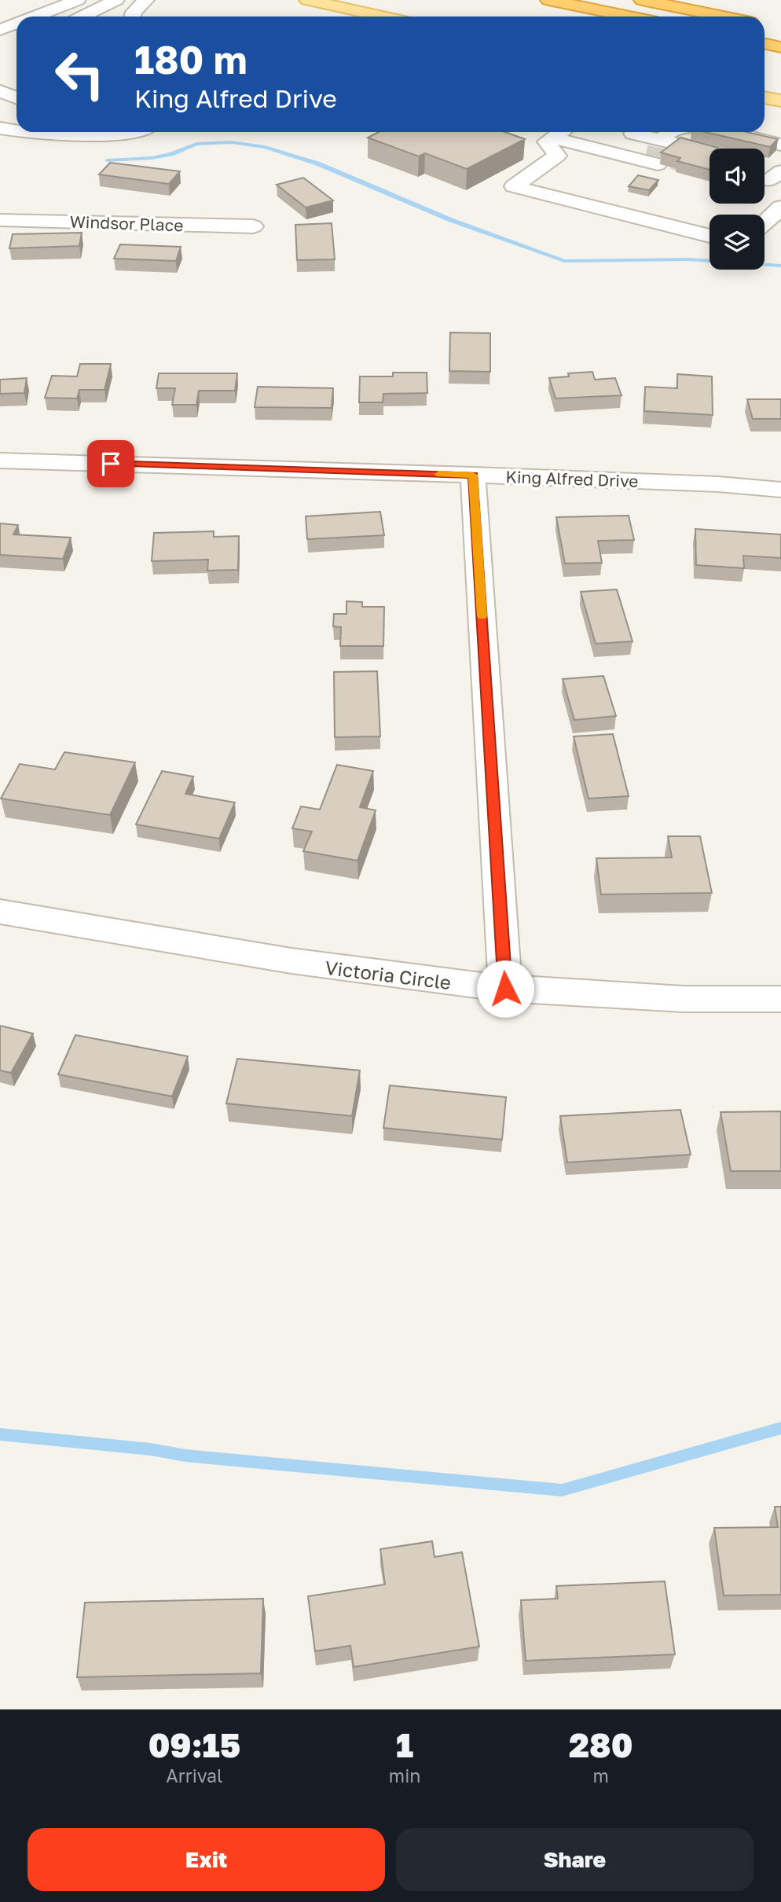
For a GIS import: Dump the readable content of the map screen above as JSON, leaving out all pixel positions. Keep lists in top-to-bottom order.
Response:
{
  "streets": {
    "street": ["Windsor Place", "King Alfred Drive", "Victoria Circle"]
  },
  "page": {
    "turn": ["180 m", "King Alfred Drive"],
    "eta": [
      "09:15",
      "Arrival",
      "1",
      "min",
      "280",
      "m"
    ],
    "buttons": ["Exit", "Share"]
  }
}
